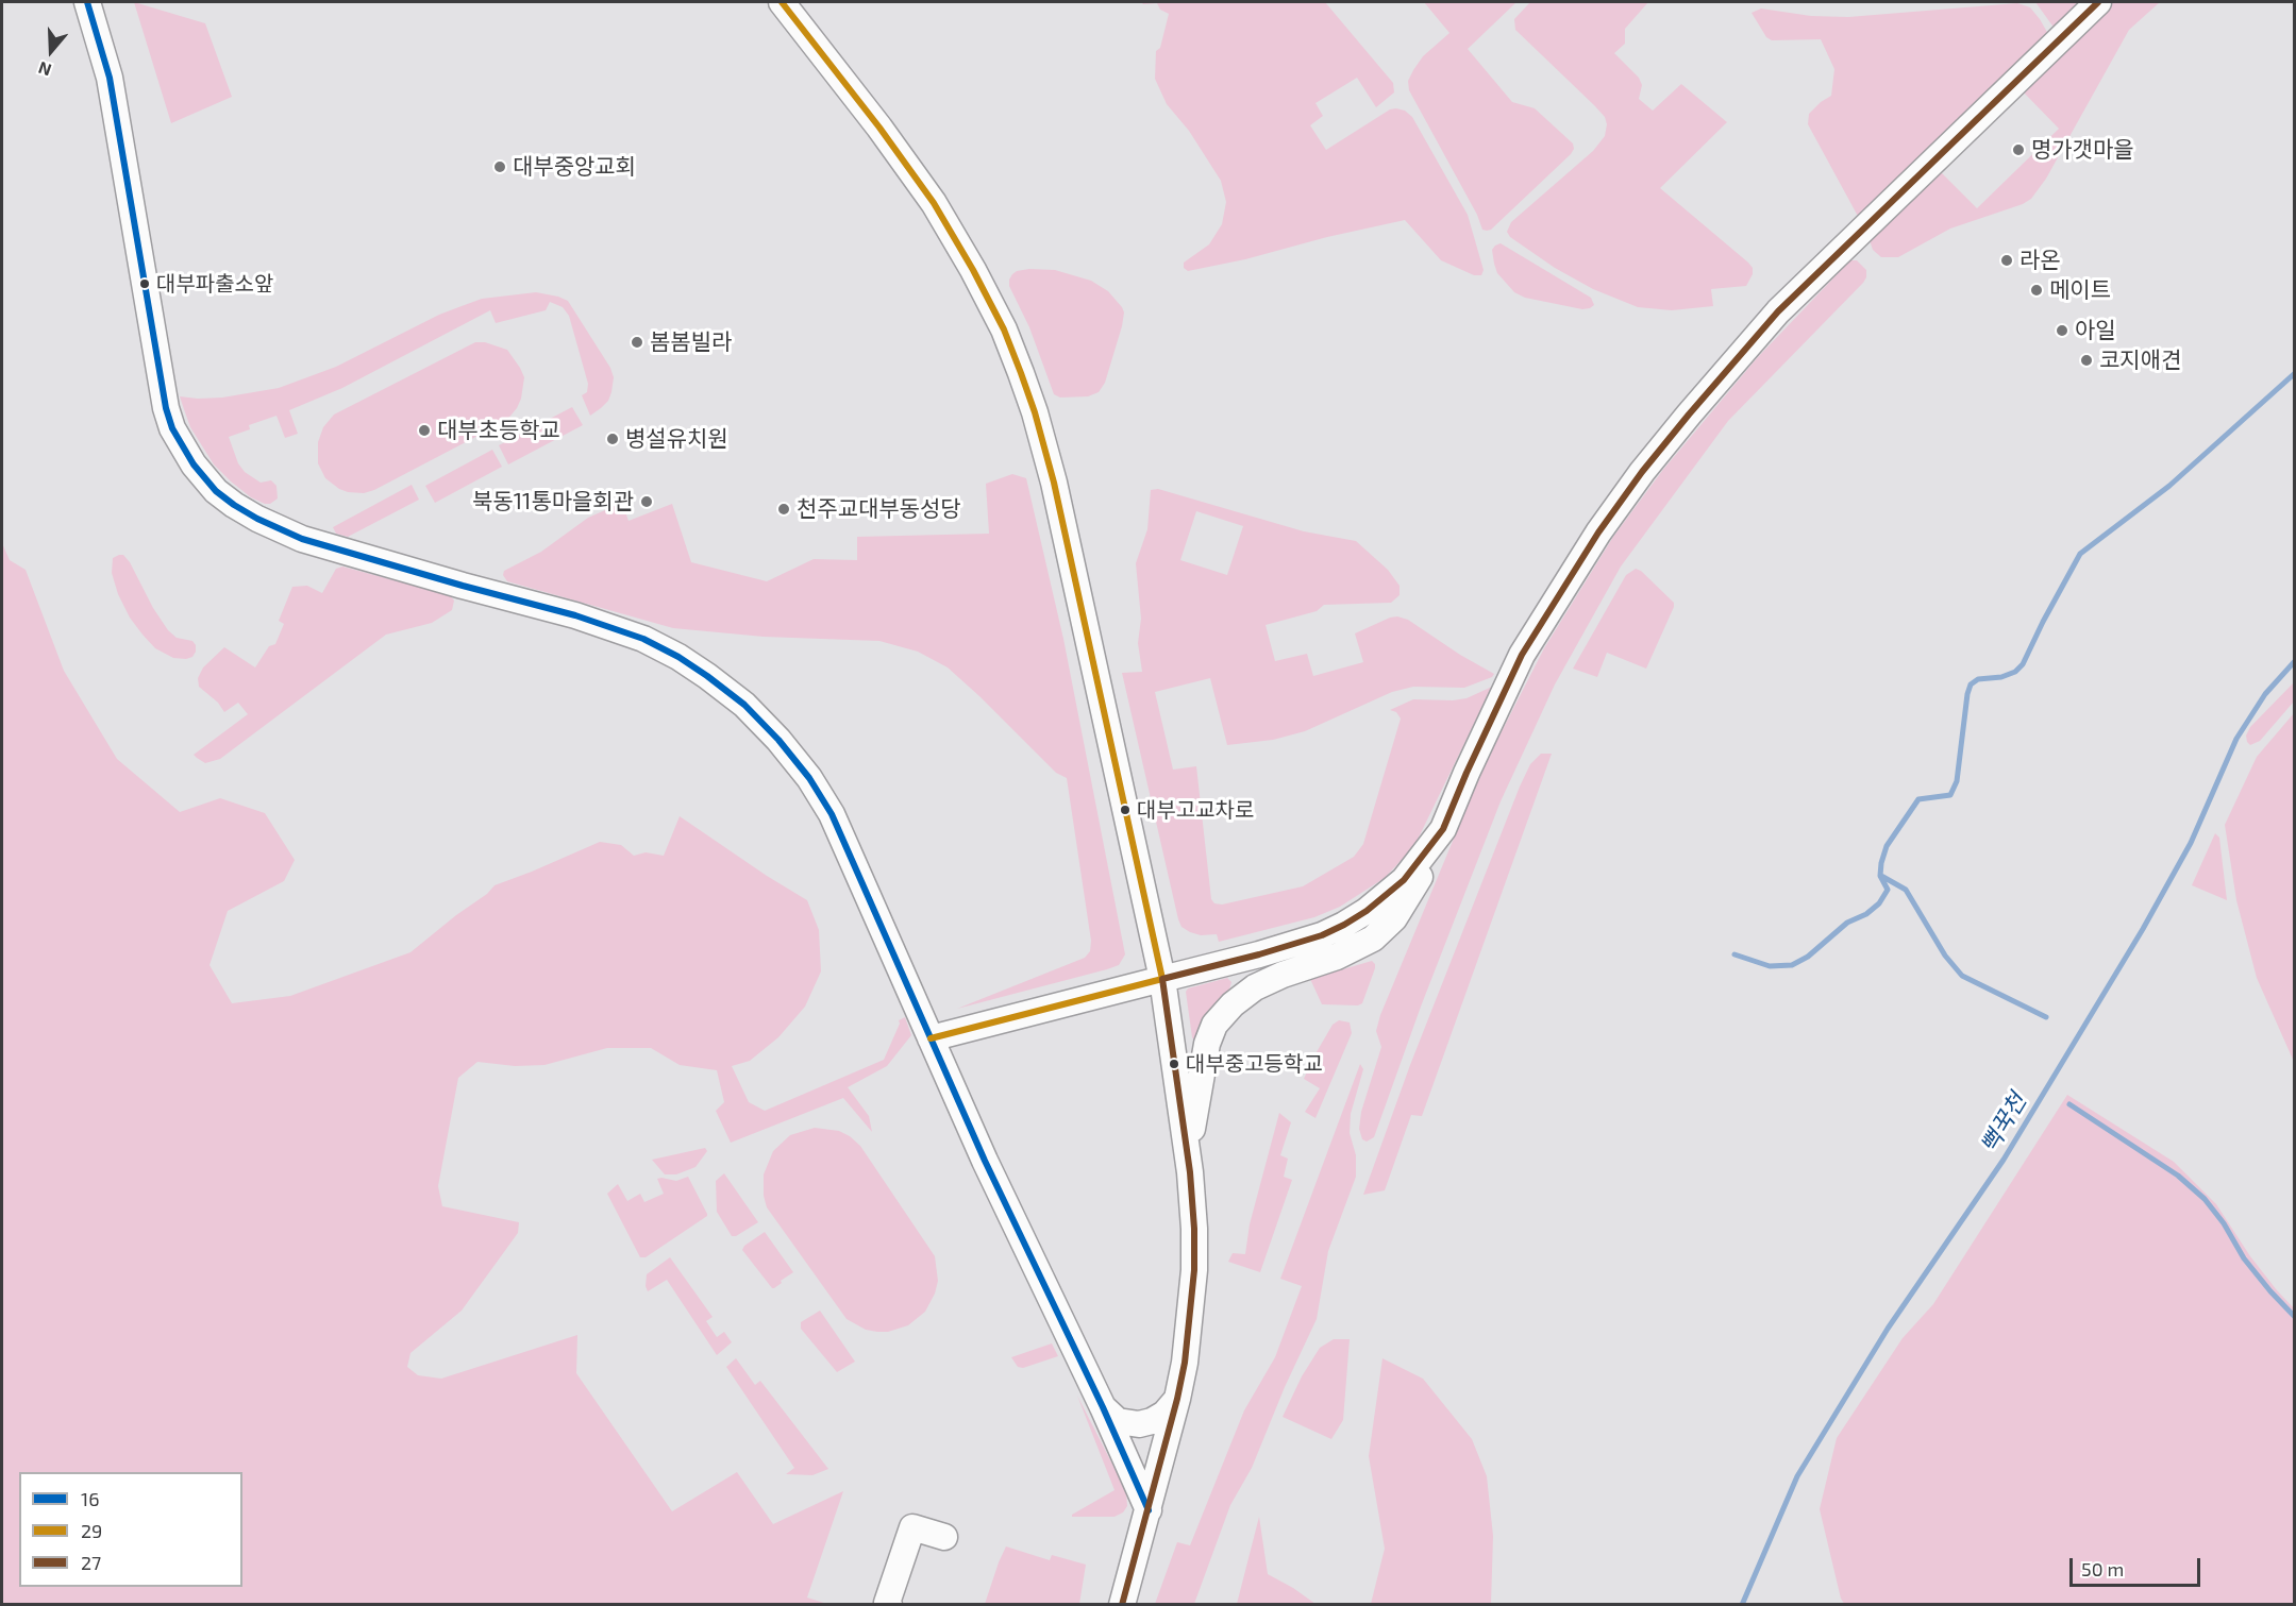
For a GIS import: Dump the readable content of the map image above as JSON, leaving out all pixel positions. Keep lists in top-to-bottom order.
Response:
{
  "water": ["뻑꾹천"],
  "places": [
    "명가갯마을",
    "대부중앙교회",
    "라온",
    "대부파출소앞",
    "메이트",
    "아일",
    "봄봄빌라",
    "코지애견",
    "대부초등학교",
    "병설유치원",
    "북동11통마을회관",
    "천주교대부동성당",
    "대부고교차로",
    "대부중고등학교"
  ],
  "lines": ["transit line 16", "transit line 29", "transit line 27"],
  "legend": ["16", "29", "27"],
  "scale_bar": "50 m",
  "north": "bottom"
}
